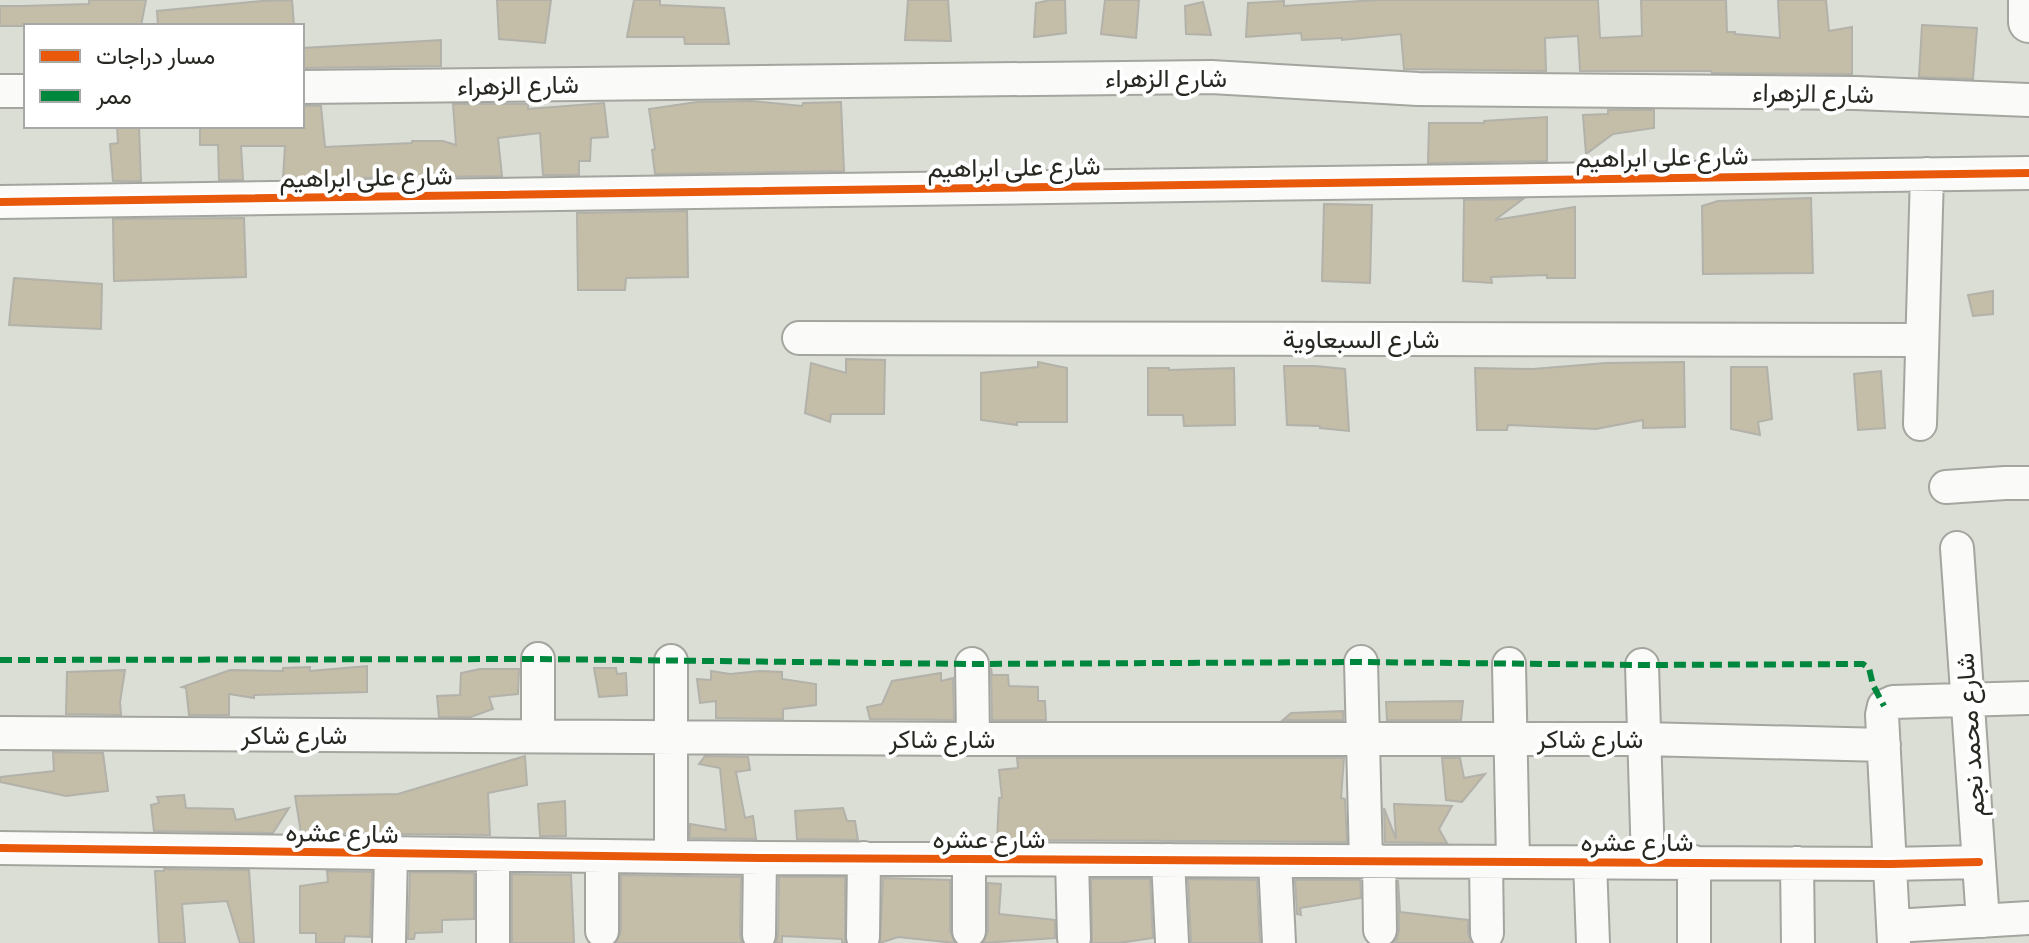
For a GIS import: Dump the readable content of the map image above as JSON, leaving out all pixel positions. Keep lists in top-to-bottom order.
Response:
{
  "streets": {
    "street": [
      "شارع الزهراء",
      "شارع على ابراهيم",
      "شارع السبعاوية",
      "شارع شاكر",
      "شارع محمد نجم",
      "شارع عشره"
    ]
  },
  "crossings": [
    ["شارع محمد نجم", "شارع عشره"]
  ],
  "legend": ["مسار دراجات", "ممر"]
}
